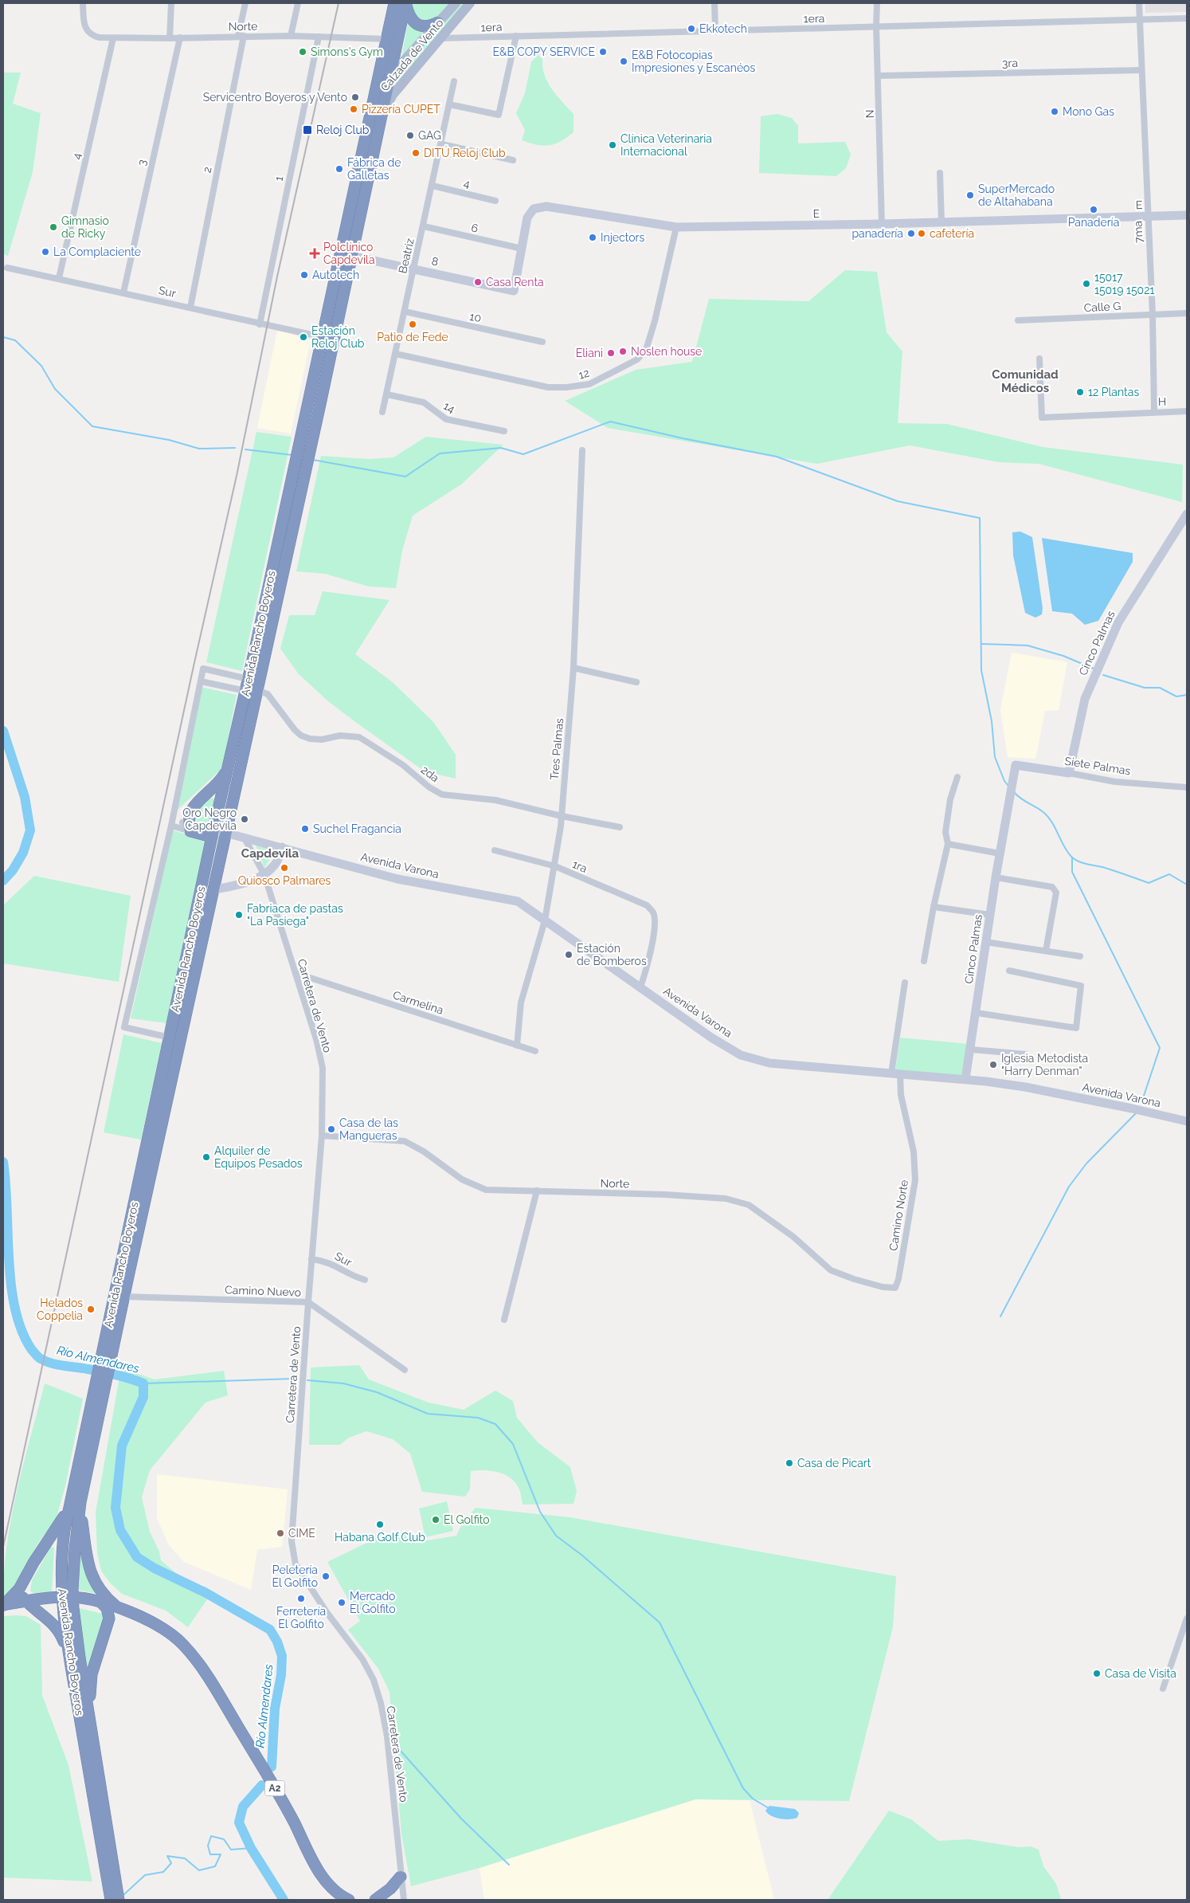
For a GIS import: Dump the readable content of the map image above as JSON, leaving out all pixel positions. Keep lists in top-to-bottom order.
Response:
{
  "streets": {
    "highway": ["Avenida Rancho Boyeros", "A2"],
    "main road": ["Calzada de Vento"],
    "street": [
      "1era",
      "Norte",
      "3ra",
      "N",
      "4",
      "3",
      "2",
      "1",
      "E",
      "6",
      "7ma",
      "Beatriz",
      "8",
      "Sur",
      "Calle G",
      "10",
      "12",
      "H",
      "14",
      "Cinco Palmas",
      "Tres Palmas",
      "Siete Palmas",
      "2da",
      "Avenida Varona",
      "1ra",
      "Carmelina",
      "Carretera de Vento",
      "Camino Norte",
      "Camino Nuevo"
    ]
  },
  "crossings": [
    ["1era", "Calzada de Vento"],
    ["1era", "N"],
    ["1era", "7ma"],
    ["Norte", "4"],
    ["Norte", "3"],
    ["Norte", "2"],
    ["Norte", "1"],
    ["Norte", "Avenida Rancho Boyeros"],
    ["Norte", "Carretera de Vento"],
    ["Norte", "Camino Norte"],
    ["Calzada de Vento", "Avenida Rancho Boyeros"],
    ["3ra", "N"],
    ["3ra", "7ma"],
    ["N", "E"],
    ["4", "Beatriz"],
    ["4", "Sur"],
    ["3", "Sur"],
    ["2", "Sur"],
    ["1", "Sur"],
    ["E", "6"],
    ["E", "7ma"],
    ["E", "8"],
    ["E", "12"],
    ["6", "Beatriz"],
    ["7ma", "Calle G"],
    ["7ma", "H"],
    ["Beatriz", "8"],
    ["Beatriz", "10"],
    ["Beatriz", "12"],
    ["Beatriz", "14"],
    ["8", "Avenida Rancho Boyeros"],
    ["Sur", "Avenida Rancho Boyeros"],
    ["Sur", "Carretera de Vento"],
    ["Avenida Rancho Boyeros", "2da"],
    ["Avenida Rancho Boyeros", "Avenida Varona"],
    ["Avenida Rancho Boyeros", "Camino Nuevo"],
    ["Avenida Rancho Boyeros", "A2"],
    ["Cinco Palmas", "Siete Palmas"],
    ["Cinco Palmas", "Avenida Varona"],
    ["Tres Palmas", "2da"],
    ["Tres Palmas", "Avenida Varona"],
    ["Tres Palmas", "1ra"],
    ["Tres Palmas", "Carmelina"],
    ["Avenida Varona", "1ra"],
    ["Avenida Varona", "Carretera de Vento"],
    ["Avenida Varona", "Camino Norte"],
    ["Carmelina", "Carretera de Vento"],
    ["Carretera de Vento", "Camino Nuevo"]
  ],
  "districts": ["Comunidad Médicos", "Capdevila"],
  "water": ["Río Almendares"],
  "places": {
    "other": [
      "Ekkotech",
      "Simons's Gym",
      "E&B COPY SERVICE",
      "E&B Fotocopias Impresiones y Escanéos",
      "Servicentro Boyeros y Vento",
      "Pizzería CUPET",
      "Mono Gas",
      "GAG",
      "Clínica Veterinaria Internacional",
      "DITÚ Reloj Club",
      "Fábrica de Galletas",
      "SuperMercado de Altahabana",
      "Panadería",
      "Gimnasio de Ricky",
      "panadería",
      "cafetería",
      "Injectors",
      "La Complaciente",
      "Autotech",
      "Casa Renta",
      "15017 15019 15021",
      "Patio de Fede",
      "Estación Reloj Club",
      "Noslen house",
      "Eliani",
      "12 Plantas",
      "Oro Negro Capdevila",
      "Suchel Fragancia",
      "Quiosco Palmares",
      "Fabriaca de pastas \"La Pasiega\"",
      "Estación de Bomberos",
      "Iglesia Metodista \"Harry Denman\"",
      "Casa de las Mangueras",
      "Alquiler de Equipos Pesados",
      "Helados Coppelia",
      "Casa de Picart",
      "El Golfito",
      "Habana Golf Club",
      "CIME",
      "Peletería El Golfito",
      "Ferretería El Golfito",
      "Mercado El Golfito",
      "Casa de Visita"
    ],
    "transit": ["Reloj Club"],
    "health": ["Polclínico Capdevila"]
  }
}
